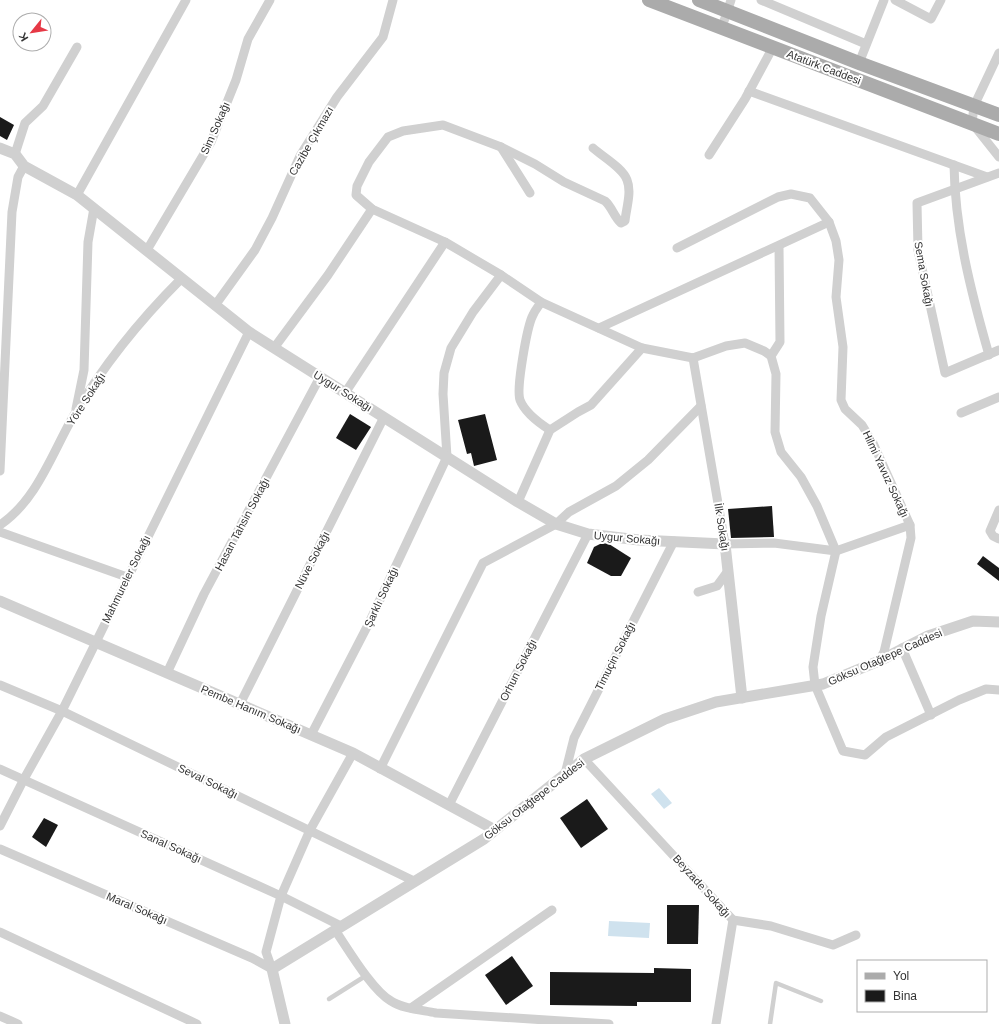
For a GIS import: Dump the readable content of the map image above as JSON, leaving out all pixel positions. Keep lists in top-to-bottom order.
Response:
{
  "streets": {
    "main road": ["Atatürk Caddesi"],
    "street": [
      "Sim Sokağı",
      "Cazibe Çıkmazı",
      "Sema Sokağı",
      "Uygur Sokağı",
      "Yöre Sokağı",
      "Hilmi Yavuz Sokağı",
      "Hasan Tahsin Sokağı",
      "İlk Sokağı",
      "Nüve Sokağı",
      "Mahmureler Sokağı",
      "Şarklı Sokağı",
      "Timuçin Sokağı",
      "Göksu Otağtepe Caddesi",
      "Orhun Sokağı",
      "Pembe Hanım Sokağı",
      "Seval Sokağı",
      "Sanal Sokağı",
      "Beyzade Sokağı",
      "Maral Sokağı"
    ]
  },
  "crossings": [
    ["Sim Sokağı", "Uygur Sokağı"],
    ["Cazibe Çıkmazı", "Uygur Sokağı"],
    ["Uygur Sokağı", "Yöre Sokağı"],
    ["Uygur Sokağı", "Hasan Tahsin Sokağı"],
    ["Uygur Sokağı", "İlk Sokağı"],
    ["Uygur Sokağı", "Nüve Sokağı"],
    ["Uygur Sokağı", "Mahmureler Sokağı"],
    ["Uygur Sokağı", "Şarklı Sokağı"],
    ["Uygur Sokağı", "Timuçin Sokağı"],
    ["Uygur Sokağı", "Orhun Sokağı"],
    ["Hilmi Yavuz Sokağı", "Göksu Otağtepe Caddesi"],
    ["Hasan Tahsin Sokağı", "Pembe Hanım Sokağı"],
    ["İlk Sokağı", "Göksu Otağtepe Caddesi"],
    ["Nüve Sokağı", "Pembe Hanım Sokağı"],
    ["Mahmureler Sokağı", "Pembe Hanım Sokağı"],
    ["Mahmureler Sokağı", "Seval Sokağı"],
    ["Mahmureler Sokağı", "Sanal Sokağı"],
    ["Şarklı Sokağı", "Pembe Hanım Sokağı"],
    ["Timuçin Sokağı", "Göksu Otağtepe Caddesi"],
    ["Göksu Otağtepe Caddesi", "Pembe Hanım Sokağı"],
    ["Göksu Otağtepe Caddesi", "Seval Sokağı"],
    ["Göksu Otağtepe Caddesi", "Sanal Sokağı"],
    ["Göksu Otağtepe Caddesi", "Beyzade Sokağı"],
    ["Göksu Otağtepe Caddesi", "Maral Sokağı"],
    ["Orhun Sokağı", "Pembe Hanım Sokağı"]
  ],
  "legend": ["Yol", "Bina"],
  "north": "bottom left"
}
